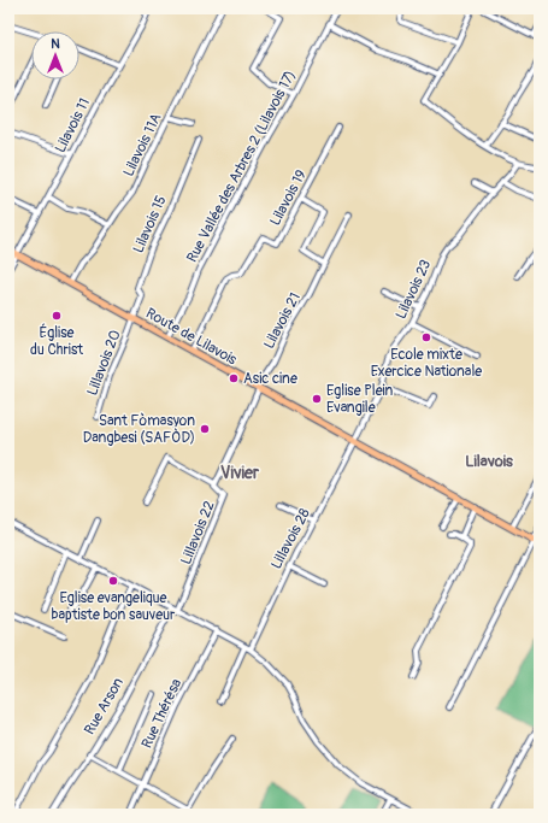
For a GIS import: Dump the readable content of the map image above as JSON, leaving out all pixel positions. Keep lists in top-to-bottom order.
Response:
{
  "streets": {
    "main road": ["Route de Lilavois"],
    "street": [
      "Lilavois 11",
      "Lilavois 11A",
      "Rue Vallée des Arbres 2 (Lilavois 17)",
      "Lilavois 19",
      "Lilavois 15",
      "Lilavois 23",
      "Lilavois 21",
      "Lillavois 20",
      "Lillavois 22",
      "Lillavois 28",
      "Rue Arson",
      "Rue Thérésa"
    ]
  },
  "crossings": [
    ["Lilavois 11", "Route de Lilavois"],
    ["Lilavois 11A", "Route de Lilavois"],
    ["Rue Vallée des Arbres 2 (Lilavois 17)", "Route de Lilavois"],
    ["Lilavois 19", "Route de Lilavois"],
    ["Lilavois 15", "Route de Lilavois"],
    ["Lilavois 15", "Lillavois 20"],
    ["Lilavois 23", "Route de Lilavois"],
    ["Lilavois 23", "Lillavois 28"],
    ["Lilavois 21", "Route de Lilavois"],
    ["Lilavois 21", "Lillavois 22"],
    ["Route de Lilavois", "Lillavois 20"],
    ["Route de Lilavois", "Lillavois 22"],
    ["Route de Lilavois", "Lillavois 28"]
  ],
  "districts": ["Lilavois", "Vivier"],
  "places": [
    "Église du Christ",
    "Ecole mixte Exercice Nationale",
    "Asic cine",
    "Eglise Plein Evangile",
    "Sant Fòmasyon Dangbesi (SAFÒD)",
    "Eglise evangelique baptiste bon sauveur"
  ],
  "north": "top"
}
